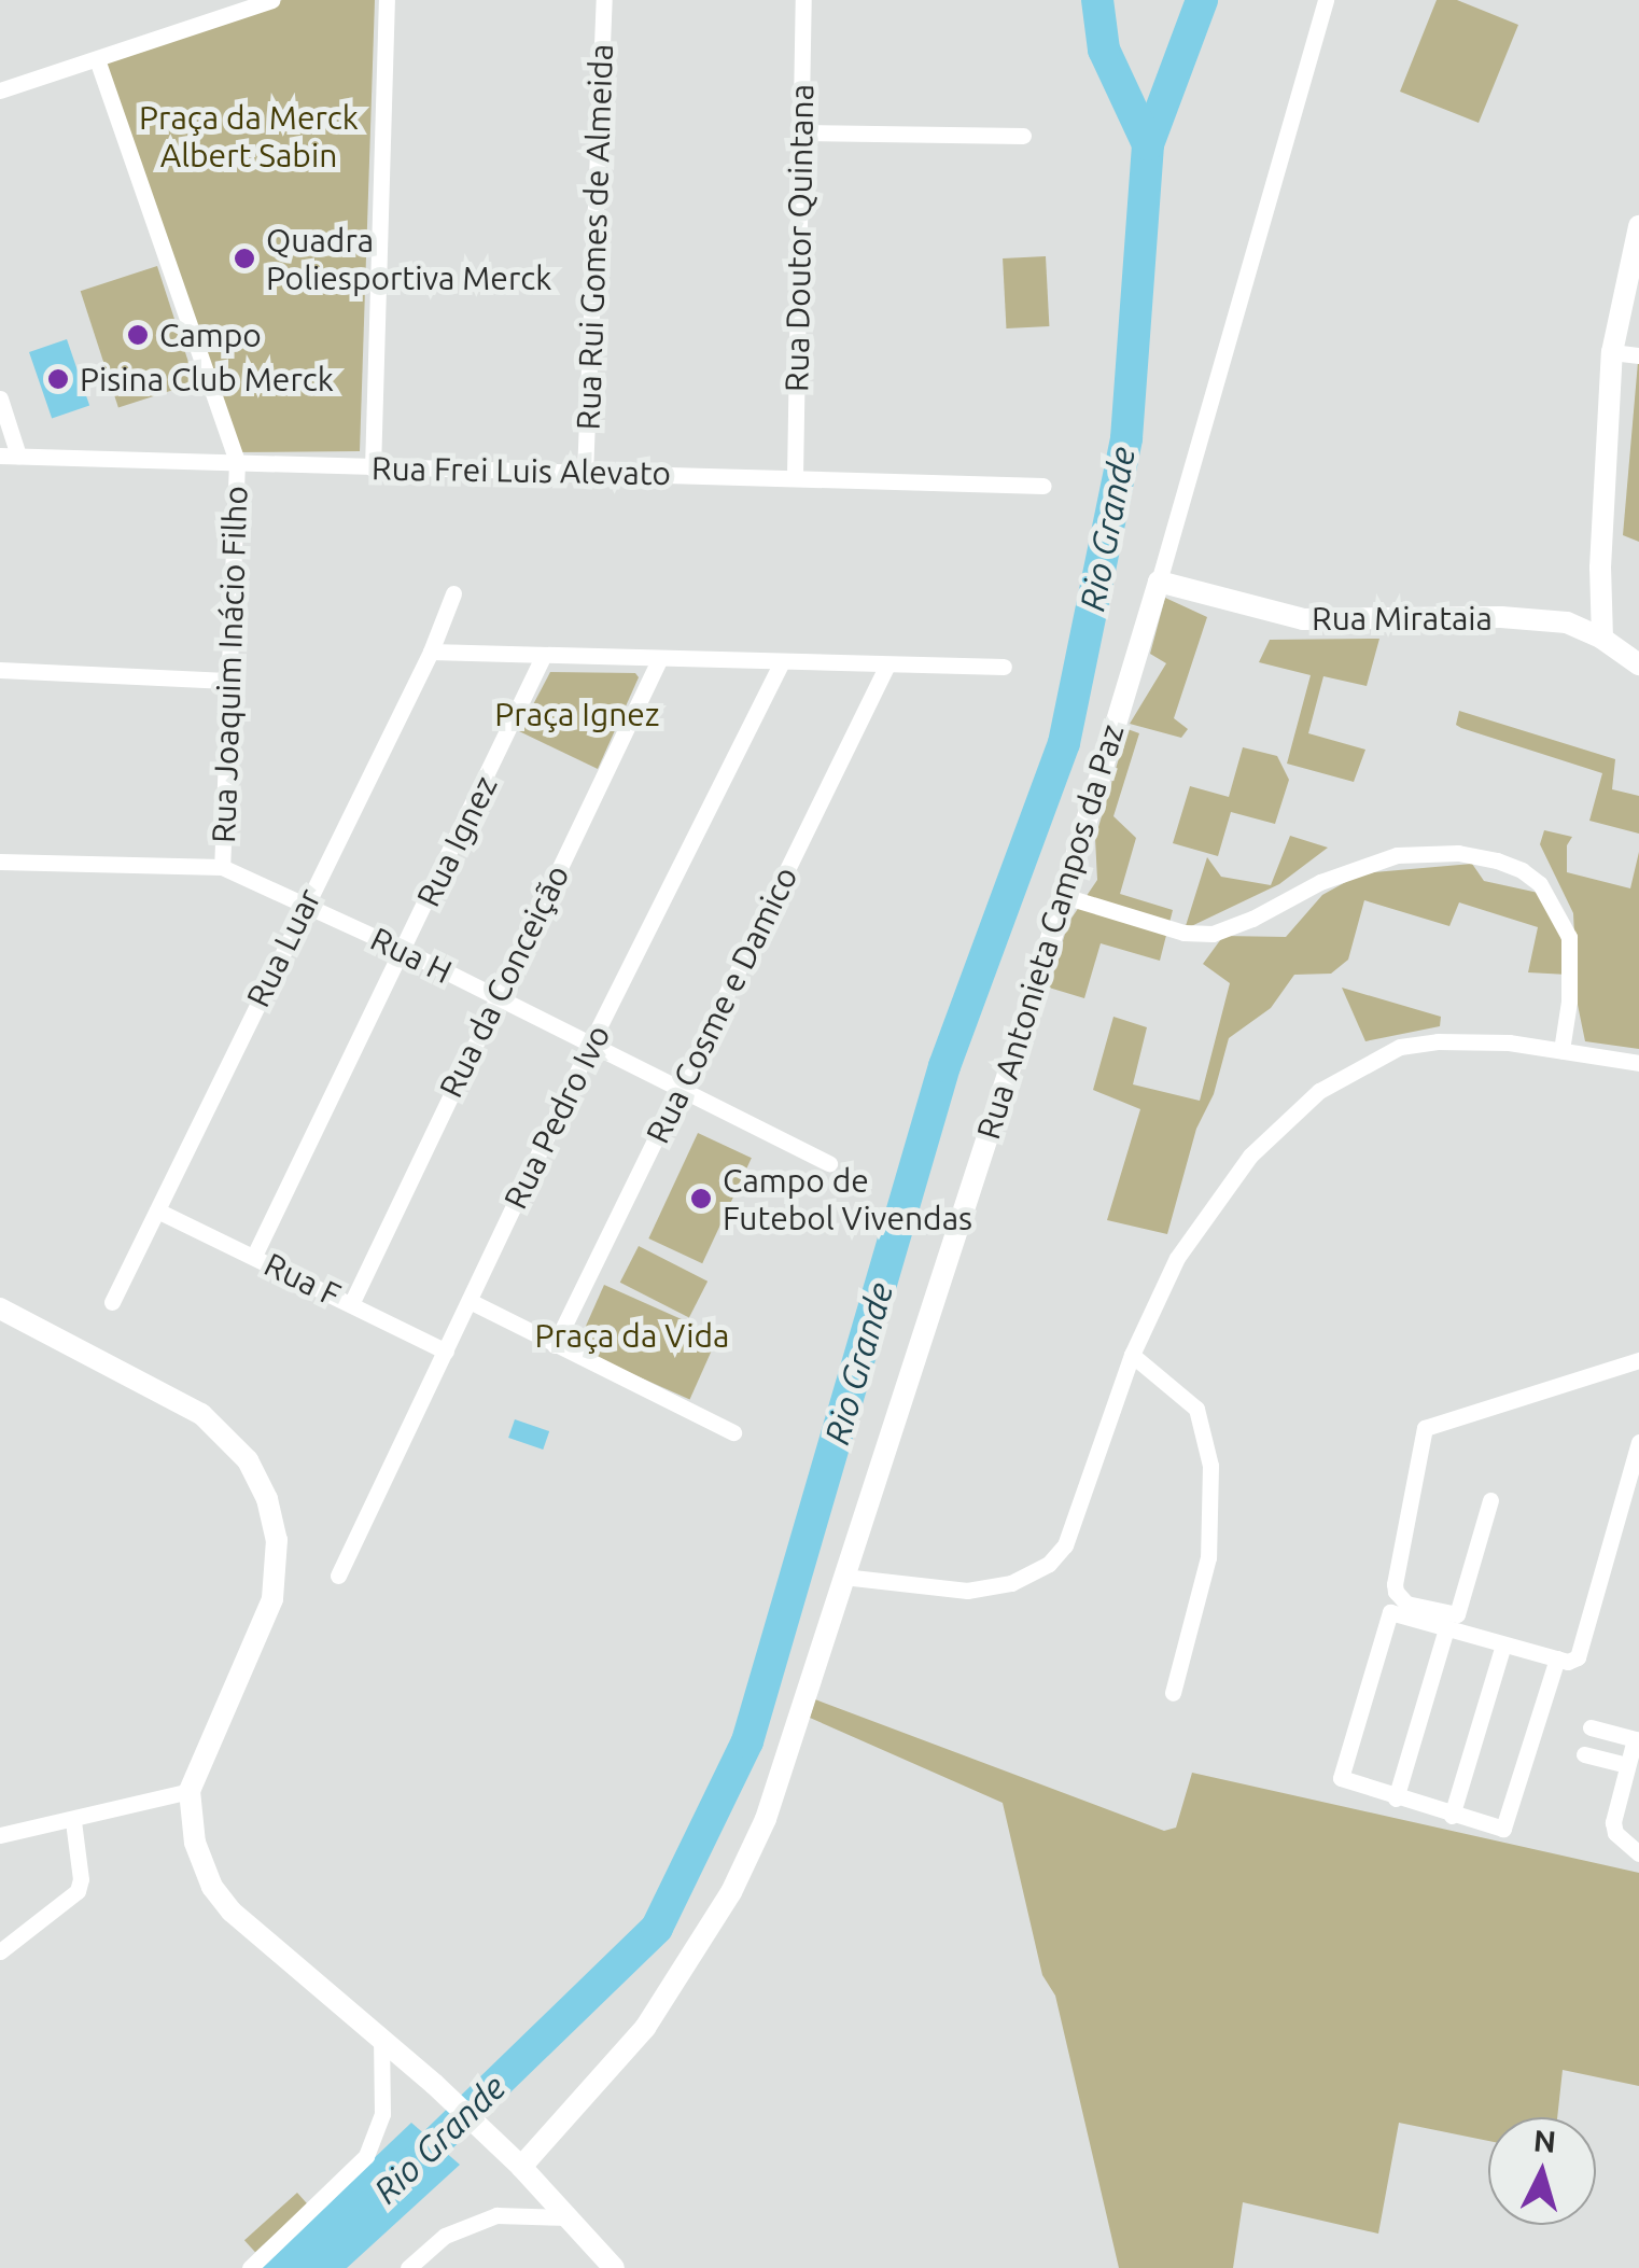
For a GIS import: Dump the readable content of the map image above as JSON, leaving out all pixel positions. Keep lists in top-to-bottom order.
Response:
{
  "streets": {
    "street": [
      "Rua Rui Gomes de Almeida",
      "Rua Doutor Quintana",
      "Rua Frei Luis Alevato",
      "Rua Mirataia",
      "Rua Joaquim Inácio Filho",
      "Rua Ignez",
      "Rua Antonieta Campos da Paz",
      "Rua Luar",
      "Rua H",
      "Rua da Conceição",
      "Rua Cosme e Damico",
      "Rua Pedro Ivo",
      "Rua F"
    ]
  },
  "crossings": [
    ["Rua Rui Gomes de Almeida", "Rua Frei Luis Alevato"],
    ["Rua Doutor Quintana", "Rua Frei Luis Alevato"],
    ["Rua Frei Luis Alevato", "Rua Joaquim Inácio Filho"],
    ["Rua Mirataia", "Rua Antonieta Campos da Paz"],
    ["Rua Joaquim Inácio Filho", "Rua H"],
    ["Rua Ignez", "Rua H"],
    ["Rua Ignez", "Rua F"],
    ["Rua Luar", "Rua H"],
    ["Rua Luar", "Rua F"],
    ["Rua H", "Rua da Conceição"],
    ["Rua H", "Rua Cosme e Damico"],
    ["Rua H", "Rua Pedro Ivo"],
    ["Rua da Conceição", "Rua F"],
    ["Rua Pedro Ivo", "Rua F"]
  ],
  "water": ["Rio Grande"],
  "parks": ["Praça da Merck Albert Sabin", "Praça Ignez", "Praça da Vida"],
  "places": [
    "Quadra Poliesportiva Merck",
    "Campo",
    "Pisina Club Merck",
    "Campo de Futebol Vivendas"
  ],
  "north": "top"
}
